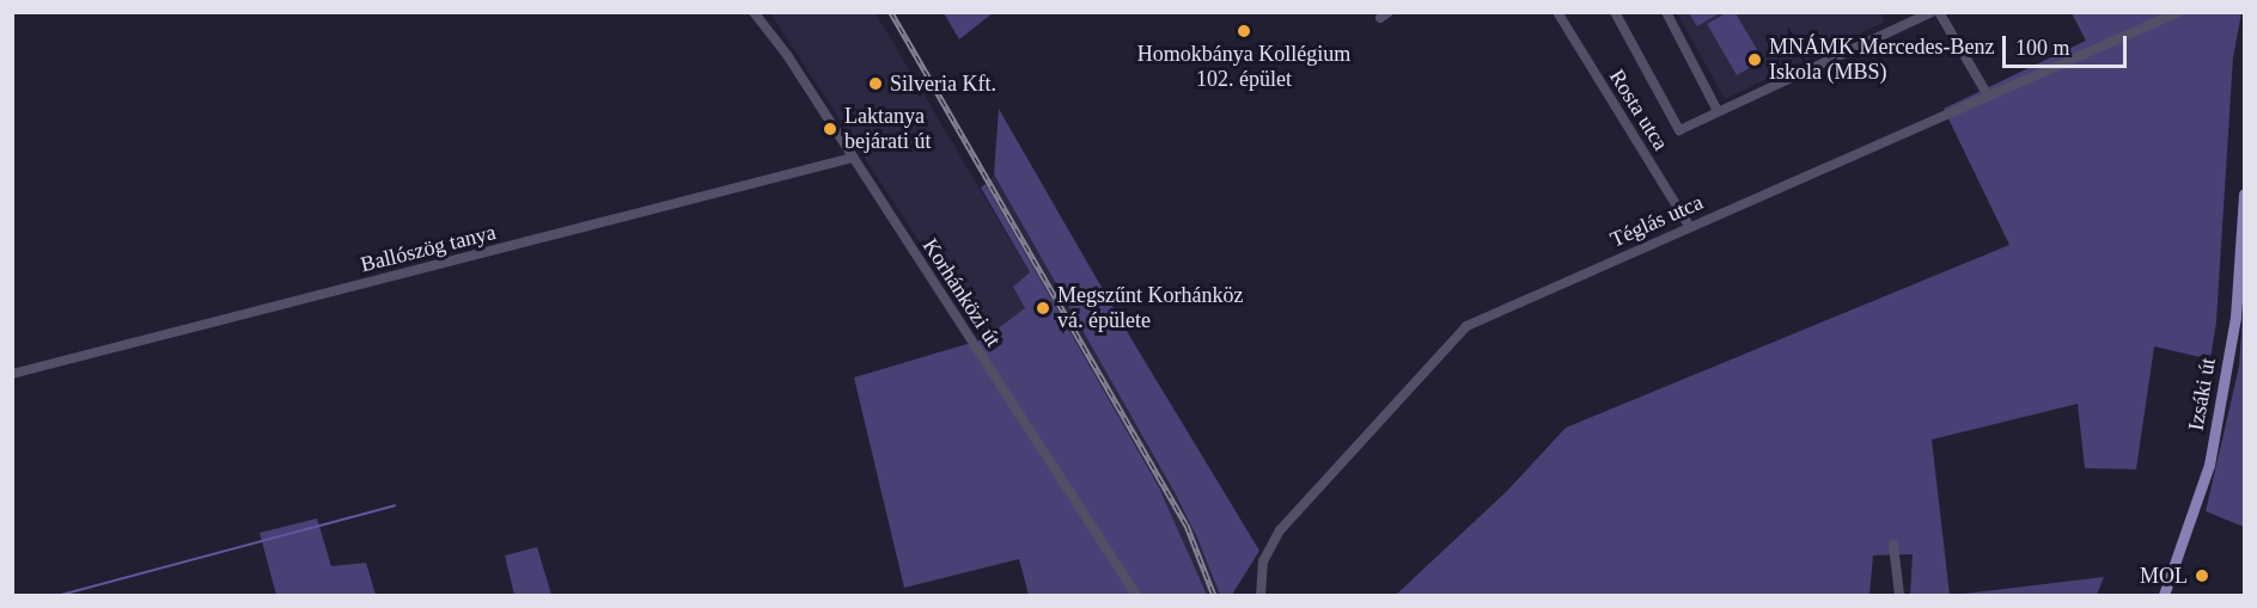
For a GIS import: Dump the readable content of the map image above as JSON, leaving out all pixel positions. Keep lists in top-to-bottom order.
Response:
{
  "streets": {
    "main road": ["Izsáki út"],
    "street": [
      "Rosta utca",
      "Téglás utca",
      "Ballószög tanya",
      "Korhánközi út"
    ]
  },
  "crossings": [
    ["Rosta utca", "Téglás utca"],
    ["Ballószög tanya", "Korhánközi út"]
  ],
  "places": [
    "Homokbánya Kollégium 102. épület",
    "MNÁMK Mercedes-Benz Iskola (MBS)",
    "Silveria Kft.",
    "Laktanya bejárati út",
    "Megszűnt Korhánköz vá. épülete",
    "MOL"
  ],
  "scale_bar": "100 m"
}
